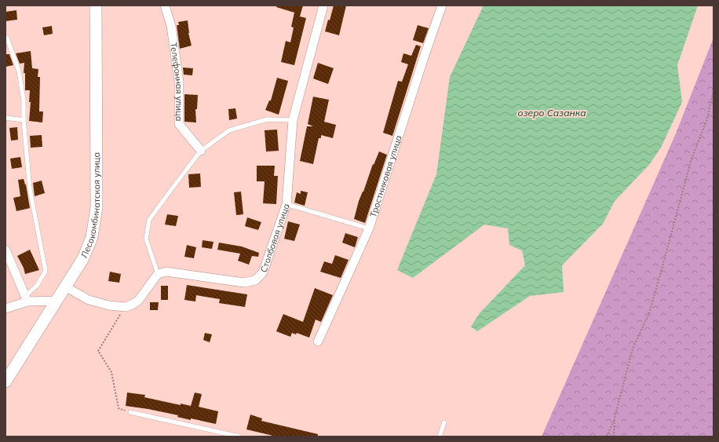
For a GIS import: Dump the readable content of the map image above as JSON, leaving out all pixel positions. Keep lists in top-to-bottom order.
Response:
{
  "streets": {
    "street": [
      "Телефонная улица",
      "Тростниковая улица",
      "Лесокомбинатская улица",
      "Столбовая улица"
    ]
  },
  "water": ["озеро Сазанка"]
}
